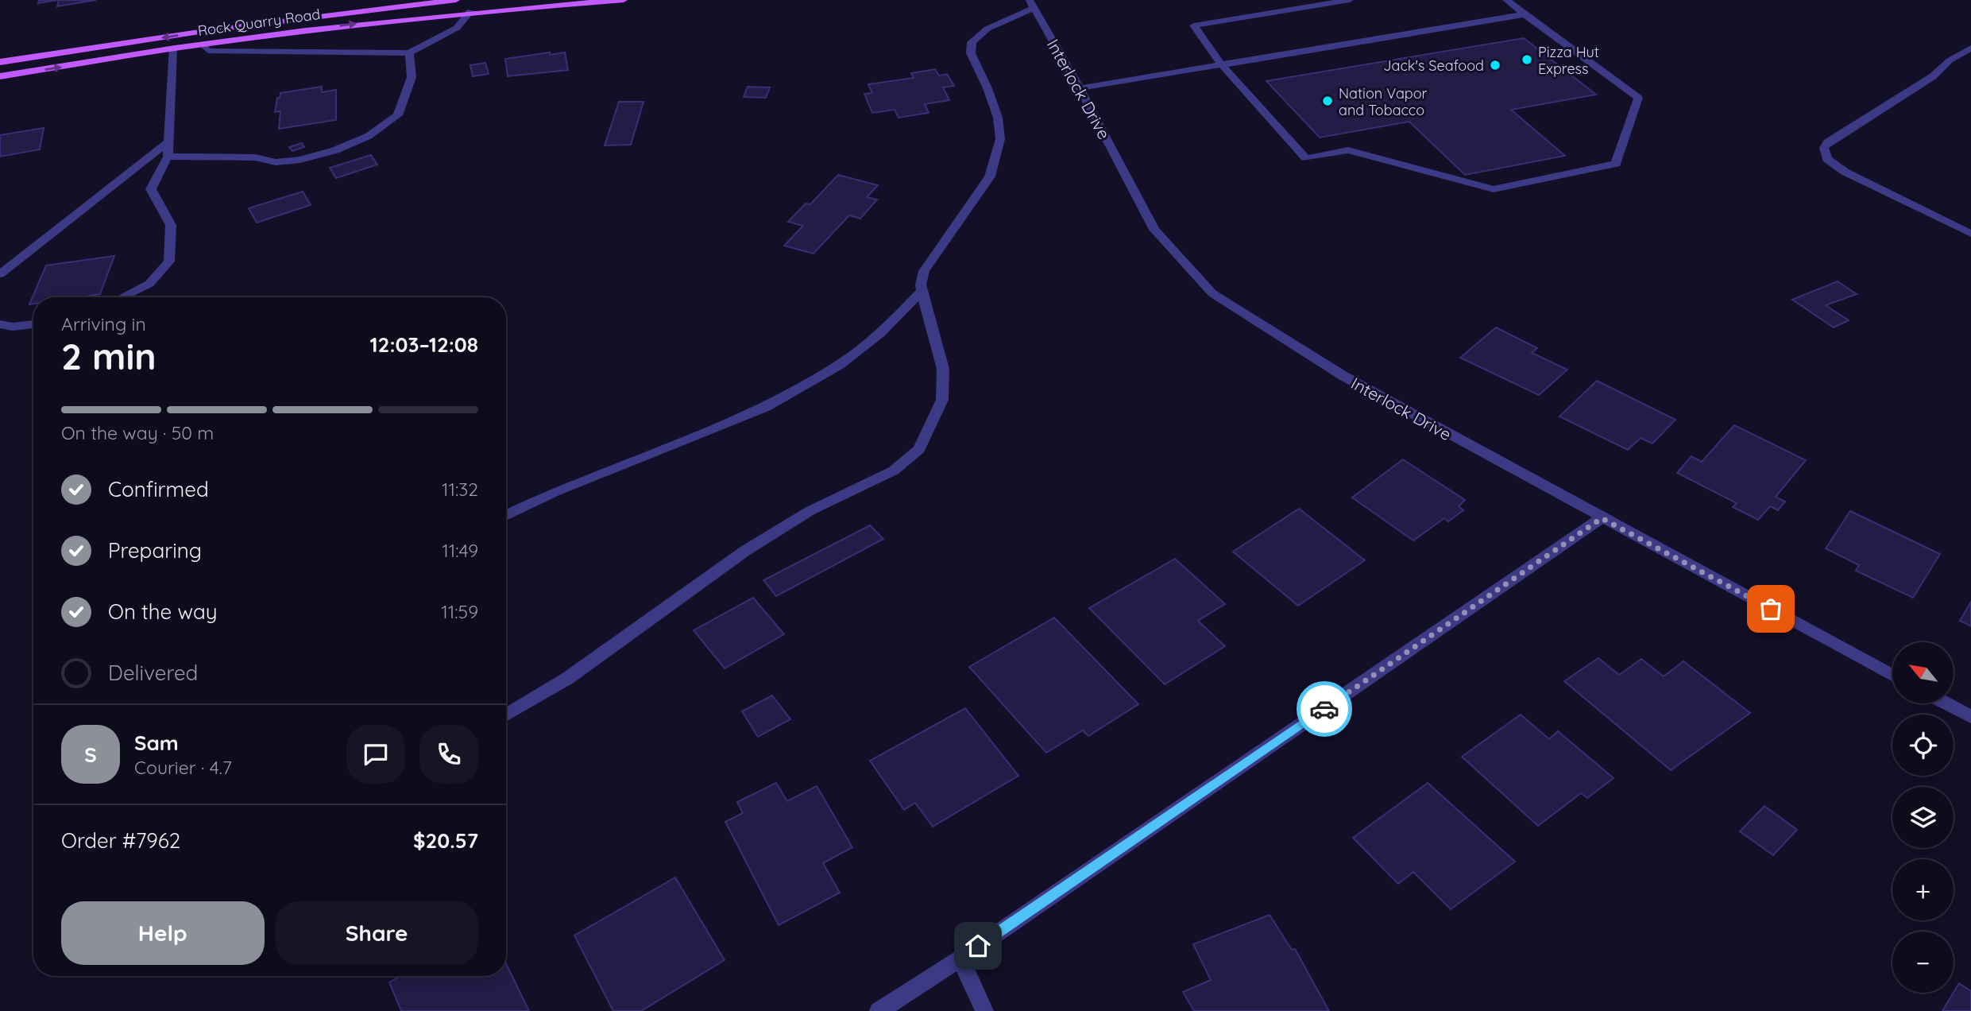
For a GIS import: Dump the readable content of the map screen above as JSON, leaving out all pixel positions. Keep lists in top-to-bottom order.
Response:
{
  "streets": {
    "main road": ["Rock Quarry Road"],
    "street": ["Interlock Drive"]
  },
  "places": ["Pizza Hut Express", "Jack's Seafood", "Nation Vapor and Tobacco"],
  "north": "top left",
  "page": {
    "heading": ["2 min", "Arriving in", "12:03–12:08"],
    "panel": [
      "Sam",
      "Courier · 4.7",
      "Order #7962",
      "$20.57"
    ],
    "bar": "On the way · 50 m",
    "list": [
      ["Confirmed", "11:32"],
      ["Preparing", "11:49"],
      ["On the way", "11:59"],
      "Delivered"
    ],
    "map_buttons": ["+", "−"],
    "round": "S",
    "buttons": ["Help", "Share"]
  }
}
